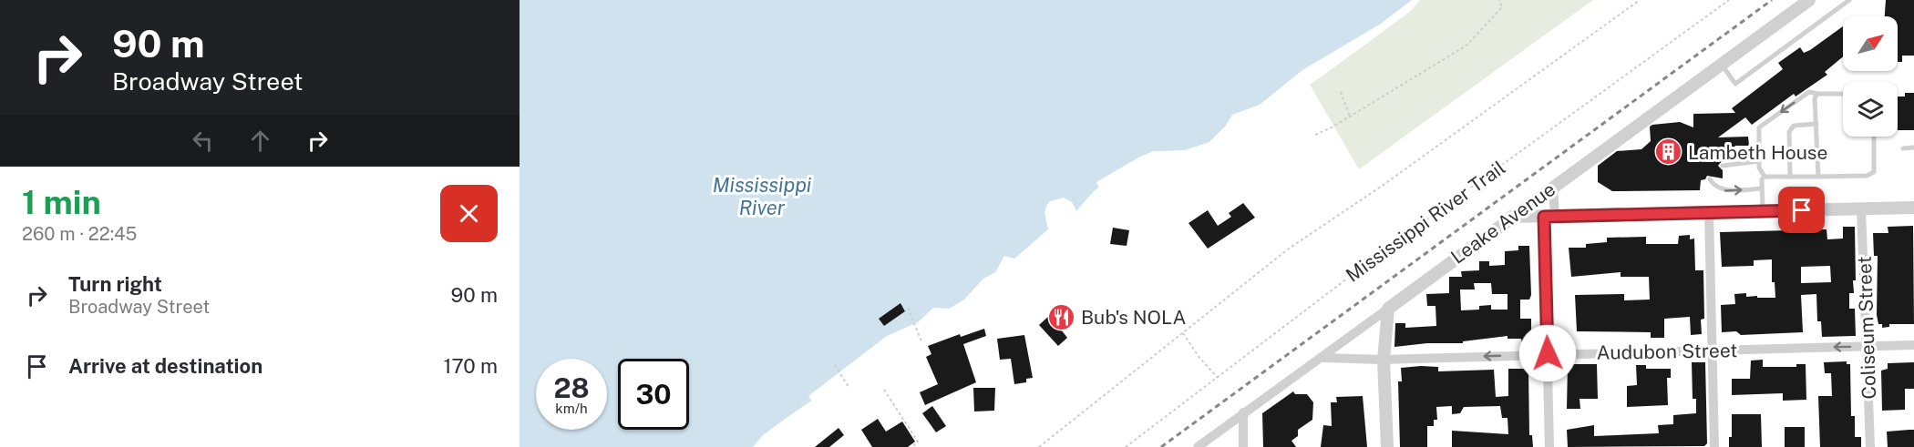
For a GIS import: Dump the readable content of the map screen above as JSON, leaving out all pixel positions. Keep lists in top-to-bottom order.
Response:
{
  "streets": {
    "street": ["Leake Avenue", "Coliseum Street", "Audubon Street"],
    "path": ["Mississippi River Trail"]
  },
  "crossings": [
    ["Leake Avenue", "Audubon Street"],
    ["Coliseum Street", "Audubon Street"]
  ],
  "one_way": ["Audubon Street"],
  "water": ["Mississippi River"],
  "places": {
    "building": ["Lambeth House"],
    "restaurant": ["Bub's NOLA"]
  },
  "north": "top right",
  "page": {
    "turn": ["90 m", "Broadway Street"],
    "heading": ["1 min", "260 m · 22:45"],
    "list": [
      {
        "name": "Turn right",
        "note": "Broadway Street",
        "value": "90 m"
      },
      {
        "name": "Arrive at destination",
        "value": "170 m"
      }
    ],
    "speed": "28 km/h",
    "limit": "30"
  }
}
